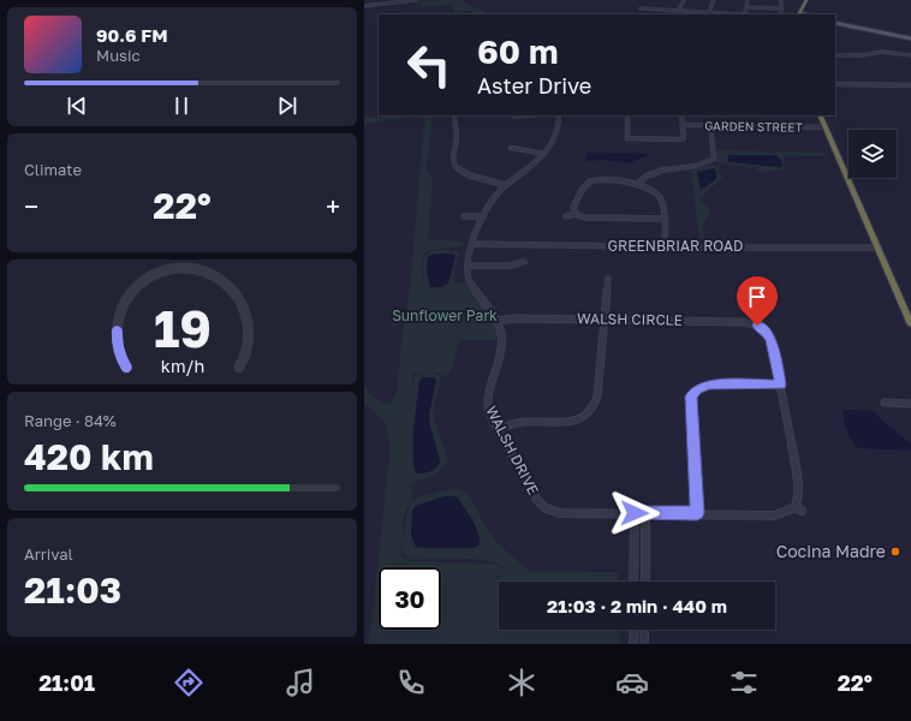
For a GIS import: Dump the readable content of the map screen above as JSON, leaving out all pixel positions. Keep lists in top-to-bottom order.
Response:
{
  "streets": {
    "street": [
      "GARDEN STREET",
      "GREENBRIAR ROAD",
      "WALSH CIRCLE",
      "WALSH DRIVE"
    ]
  },
  "crossings": [
    ["WALSH CIRCLE", "WALSH DRIVE"]
  ],
  "parks": ["Sunflower Park"],
  "places": ["Cocina Madre"],
  "page": {
    "turn": ["60 m", "Aster Drive"],
    "song": ["90.6 FM", "Music"],
    "tile": [
      "Climate",
      ["Range · 84%", "420 km"],
      ["Arrival", "21:03"]
    ],
    "heat": ["−", "22°", "+"],
    "limit": "30",
    "trip": "21:03 · 2 min · 440 m",
    "tabs": ["21:01", "22°"],
    "gauge": ["19", "km/h"]
  }
}
